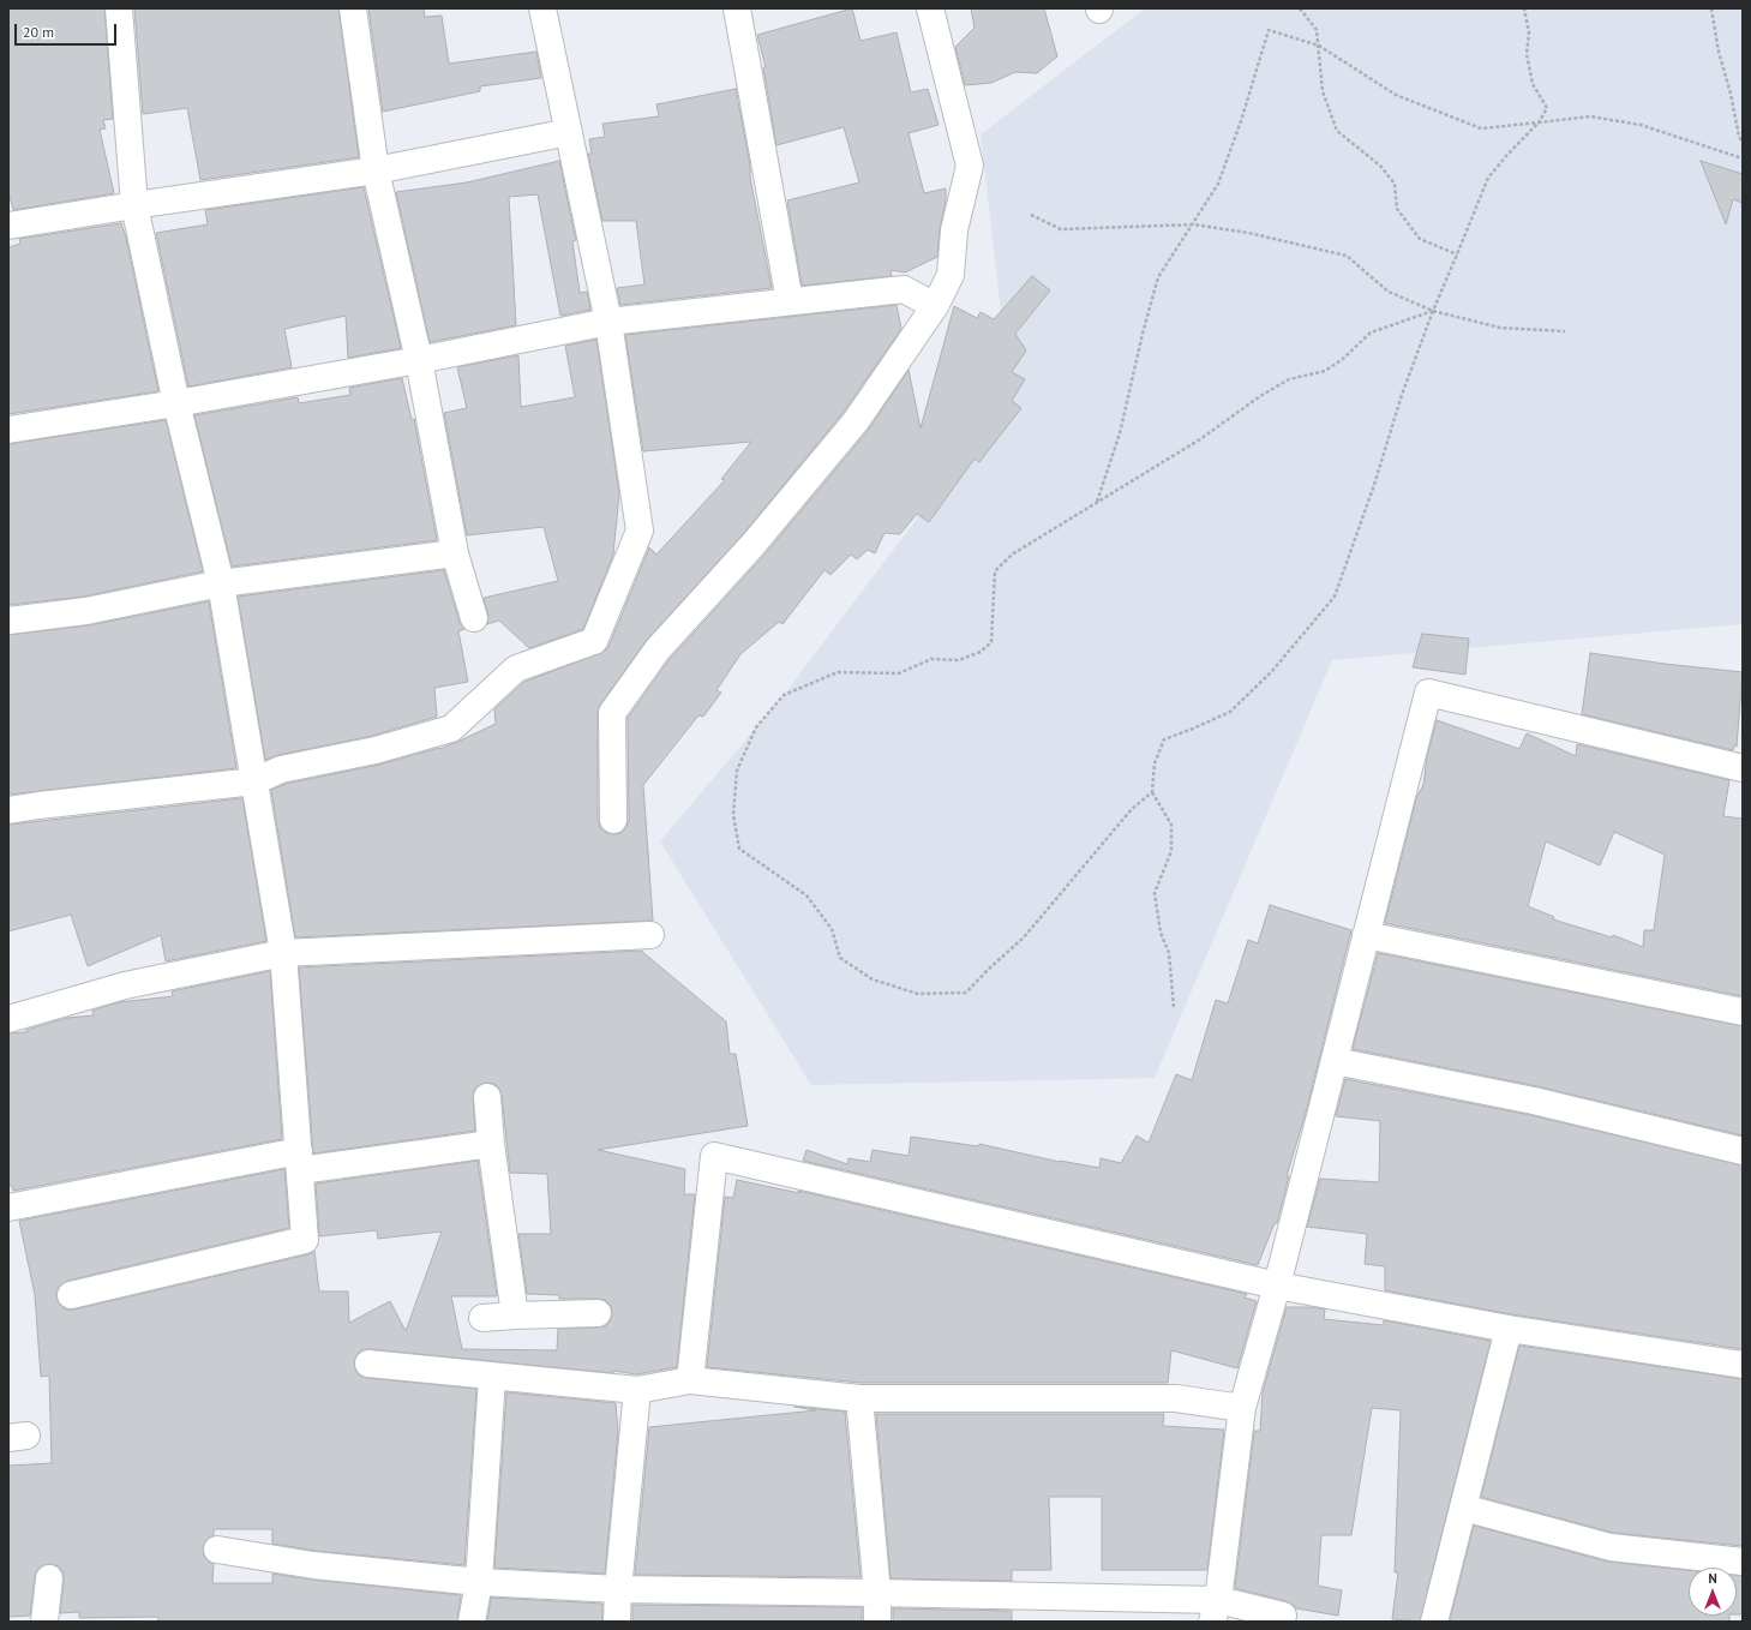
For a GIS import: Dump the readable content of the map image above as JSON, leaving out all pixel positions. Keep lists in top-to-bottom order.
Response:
{
  "scale_bar": "20 m",
  "north": "top"
}
